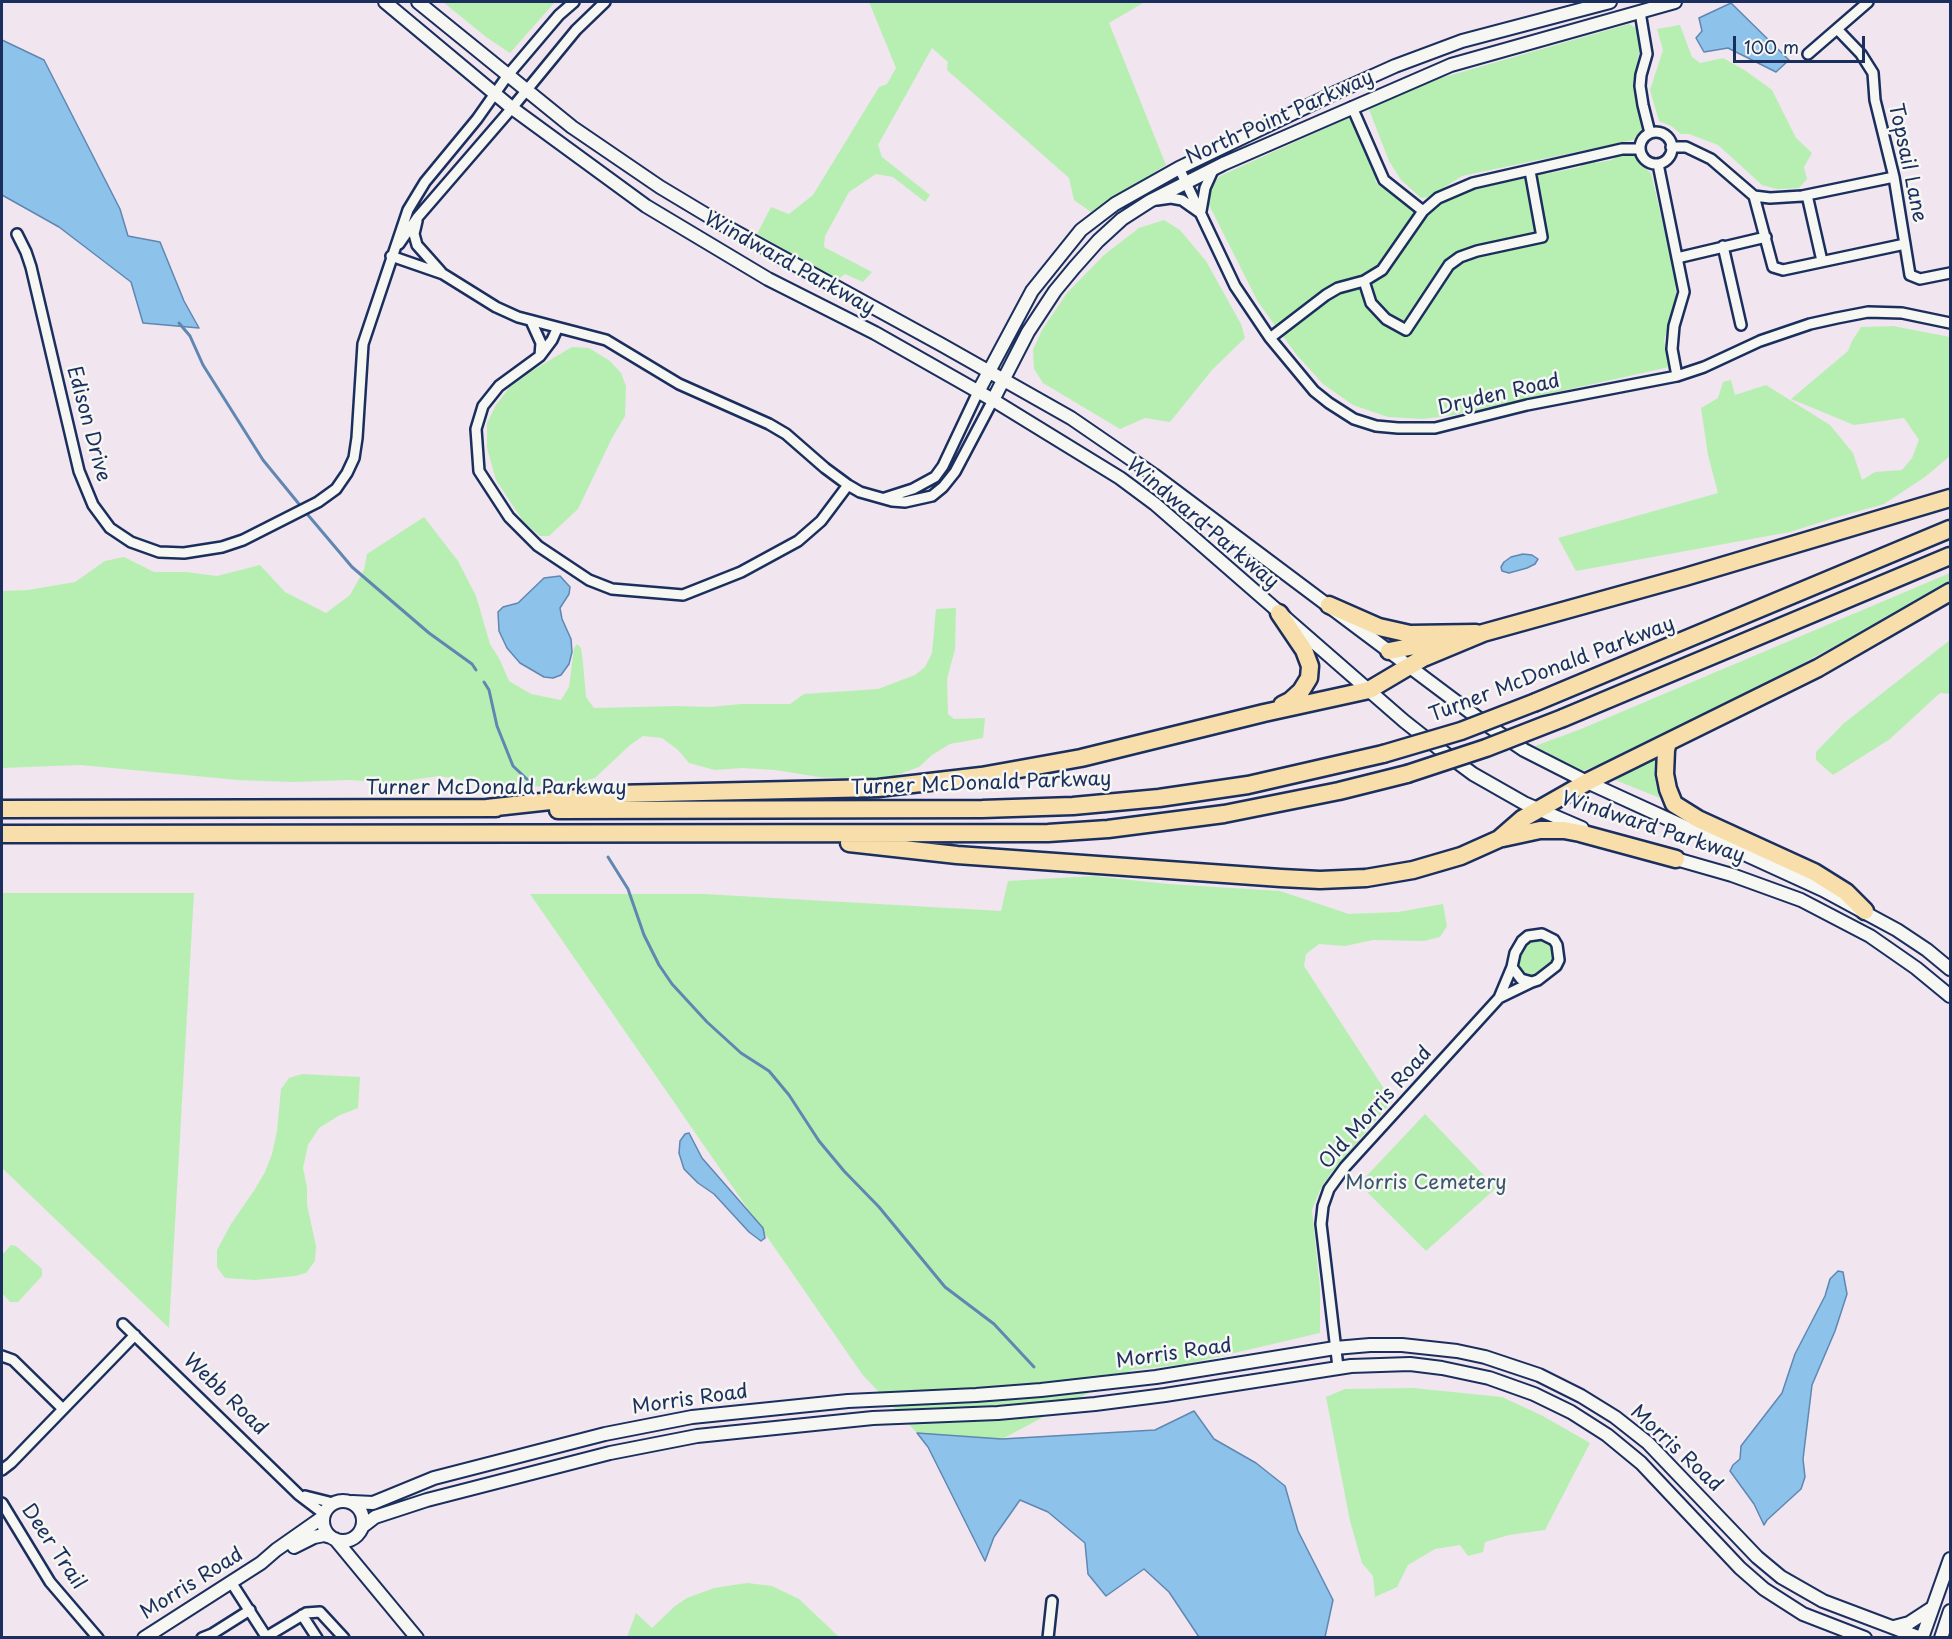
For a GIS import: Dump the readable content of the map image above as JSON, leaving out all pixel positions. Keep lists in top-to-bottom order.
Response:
{
  "streets": {
    "highway": ["Turner McDonald Parkway"],
    "street": [
      "North Point Parkway",
      "Topsail Lane",
      "Windward Parkway",
      "Dryden Road",
      "Edison Drive",
      "Old Morris Road",
      "Morris Road",
      "Webb Road",
      "Deer Trail"
    ]
  },
  "crossings": [
    ["North Point Parkway", "Windward Parkway"],
    ["North Point Parkway", "Dryden Road"],
    ["Old Morris Road", "Morris Road"],
    ["Morris Road", "Webb Road"]
  ],
  "parks": ["Morris Cemetery"],
  "scale_bar": "100 m"
}
